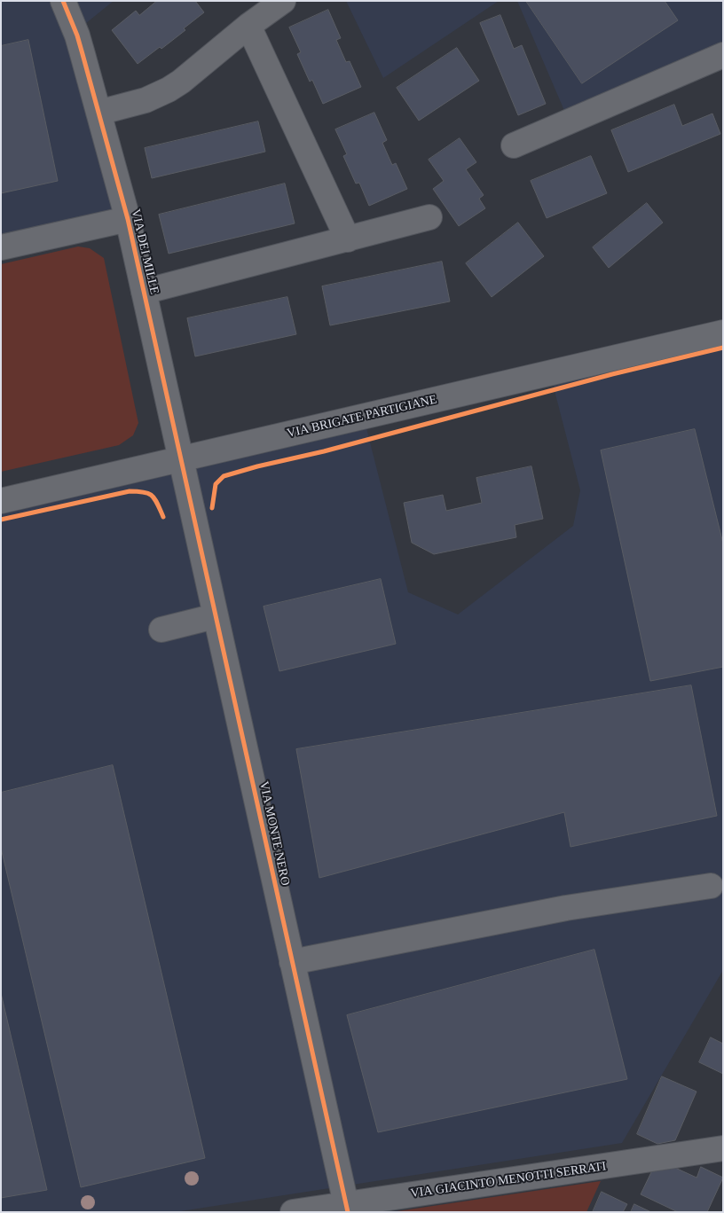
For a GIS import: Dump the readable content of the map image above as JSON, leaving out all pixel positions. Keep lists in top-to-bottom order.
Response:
{
  "streets": {
    "street": [
      "VIA DEI MILLE",
      "VIA BRIGATE PARTIGIANE",
      "VIA MONTE NERO",
      "VIA GIACINTO MENOTTI SERRATI"
    ]
  },
  "crossings": [
    ["VIA DEI MILLE", "VIA BRIGATE PARTIGIANE"],
    ["VIA DEI MILLE", "VIA MONTE NERO"],
    ["VIA BRIGATE PARTIGIANE", "VIA MONTE NERO"],
    ["VIA MONTE NERO", "VIA GIACINTO MENOTTI SERRATI"]
  ]
}
